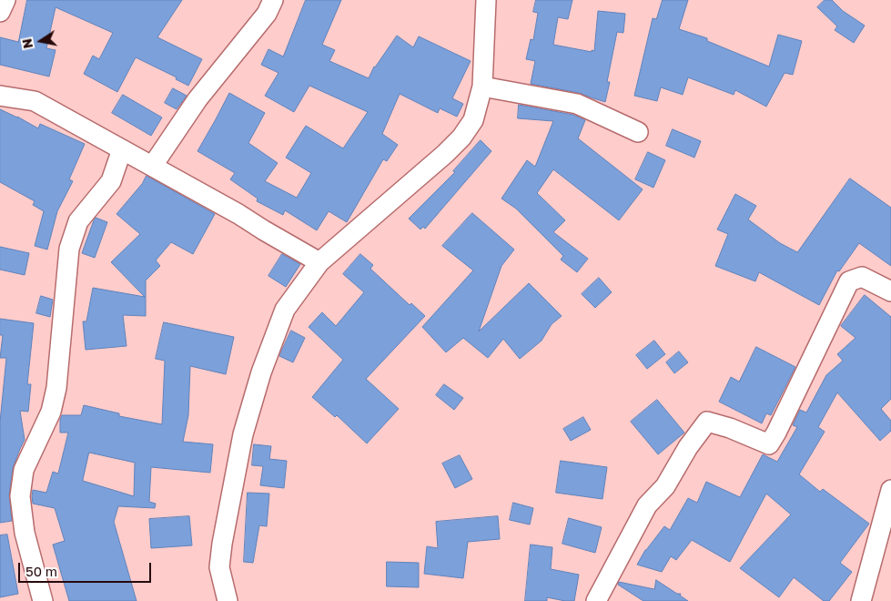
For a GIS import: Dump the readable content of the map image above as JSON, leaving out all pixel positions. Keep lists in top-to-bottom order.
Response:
{
  "scale_bar": "50 m",
  "north": "left"
}
